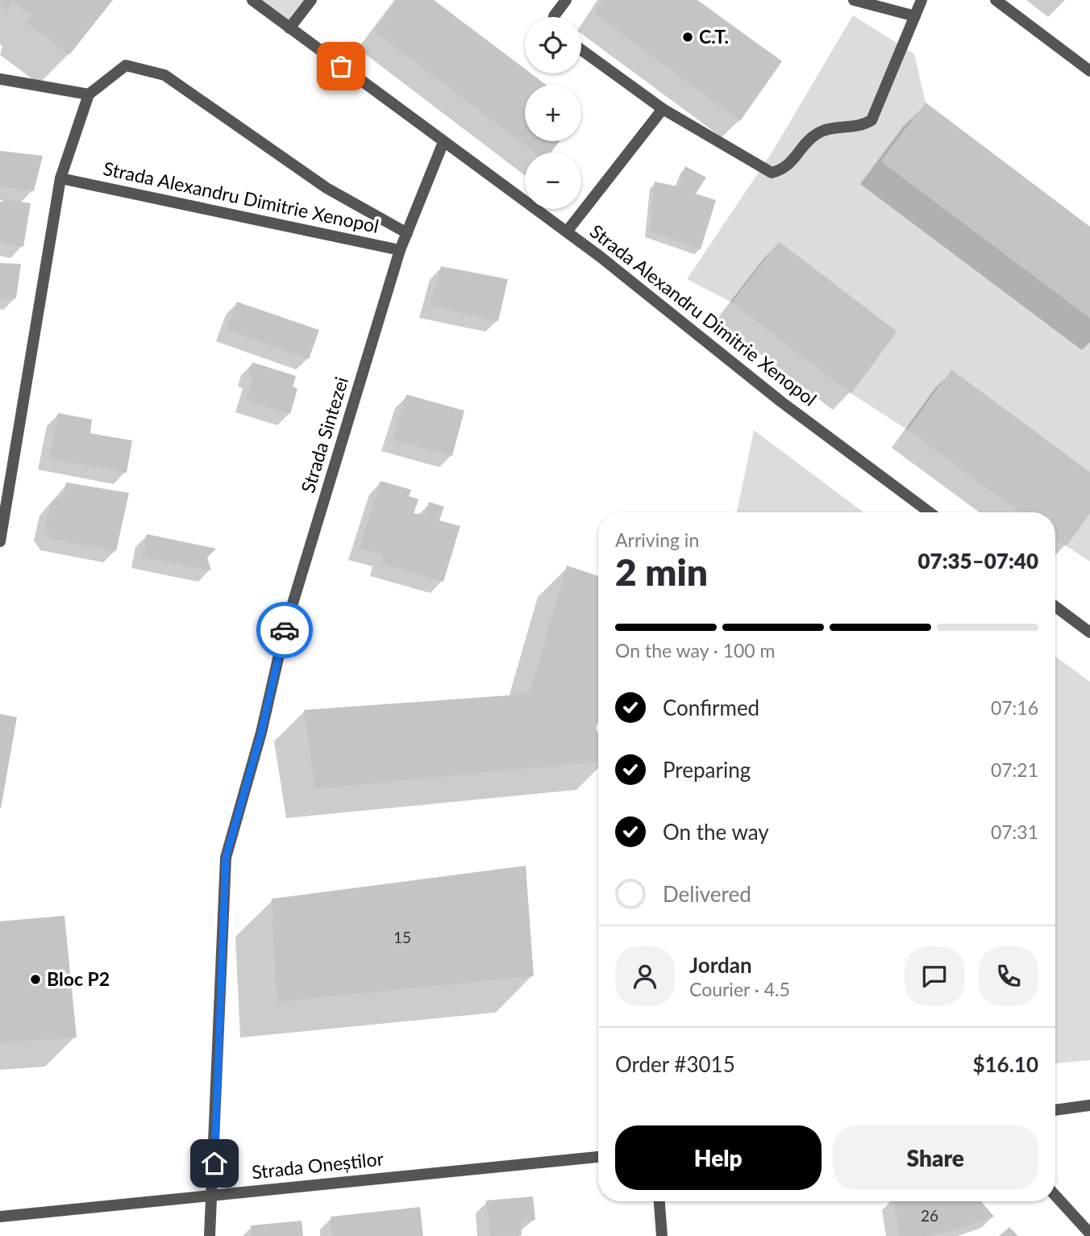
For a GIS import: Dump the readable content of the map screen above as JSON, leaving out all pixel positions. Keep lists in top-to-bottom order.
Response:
{
  "streets": {
    "street": ["Strada Alexandru Dimitrie Xenopol", "Strada Sintezei", "Strada Oneștilor"]
  },
  "crossings": [
    ["Strada Alexandru Dimitrie Xenopol", "Strada Sintezei"],
    ["Strada Sintezei", "Strada Oneștilor"]
  ],
  "places": ["C.T.", "Bloc P2"],
  "house_numbers": ["15", "26"],
  "page": {
    "map_buttons": ["+", "−"],
    "heading": ["2 min", "Arriving in", "07:35–07:40"],
    "panel": [
      "Jordan",
      "Courier · 4.5",
      "Order #3015",
      "$16.10"
    ],
    "bar": "On the way · 100 m",
    "list": [
      ["Confirmed", "07:16"],
      ["Preparing", "07:21"],
      ["On the way", "07:31"],
      "Delivered"
    ],
    "buttons": ["Help", "Share"]
  }
}
